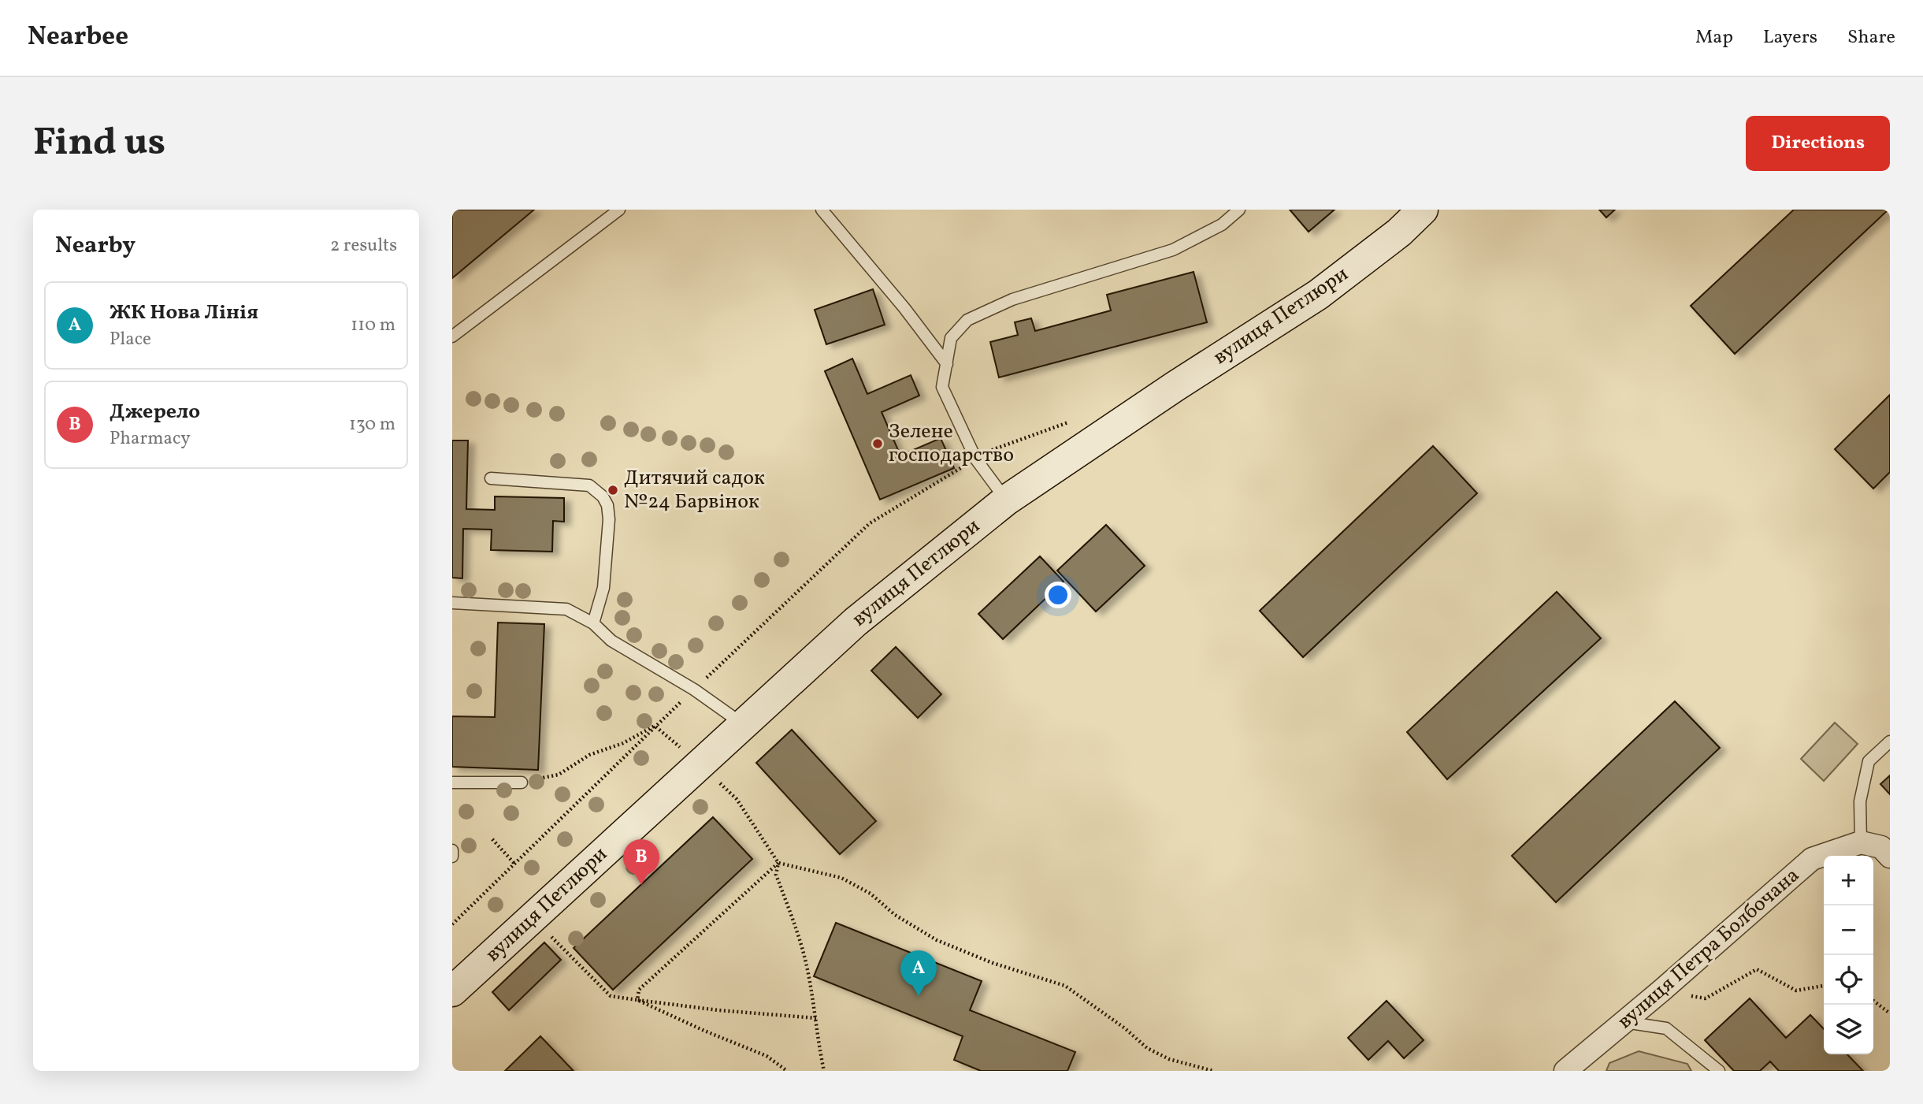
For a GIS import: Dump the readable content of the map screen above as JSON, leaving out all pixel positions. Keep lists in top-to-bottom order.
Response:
{
  "streets": {
    "main road": ["вулиця Петлюри"],
    "street": ["вулиця Петра Болбочана"]
  },
  "places": ["Зелене господарство", "Дитячий садок №24 Барвінок"],
  "page": {
    "header": "Nearbee",
    "nav": ["Map", "Layers", "Share"],
    "buttons": "Directions",
    "title": "Find us",
    "heading": ["Nearby", "2 results"],
    "list": [
      {
        "mark": "A",
        "name": "ЖК Нова Лінія",
        "note": "Place",
        "value": "110 m"
      },
      {
        "mark": "B",
        "name": "Джерело",
        "note": "Pharmacy",
        "value": "130 m"
      }
    ],
    "pins": ["B", "A"],
    "map_buttons": ["+", "−"]
  }
}
